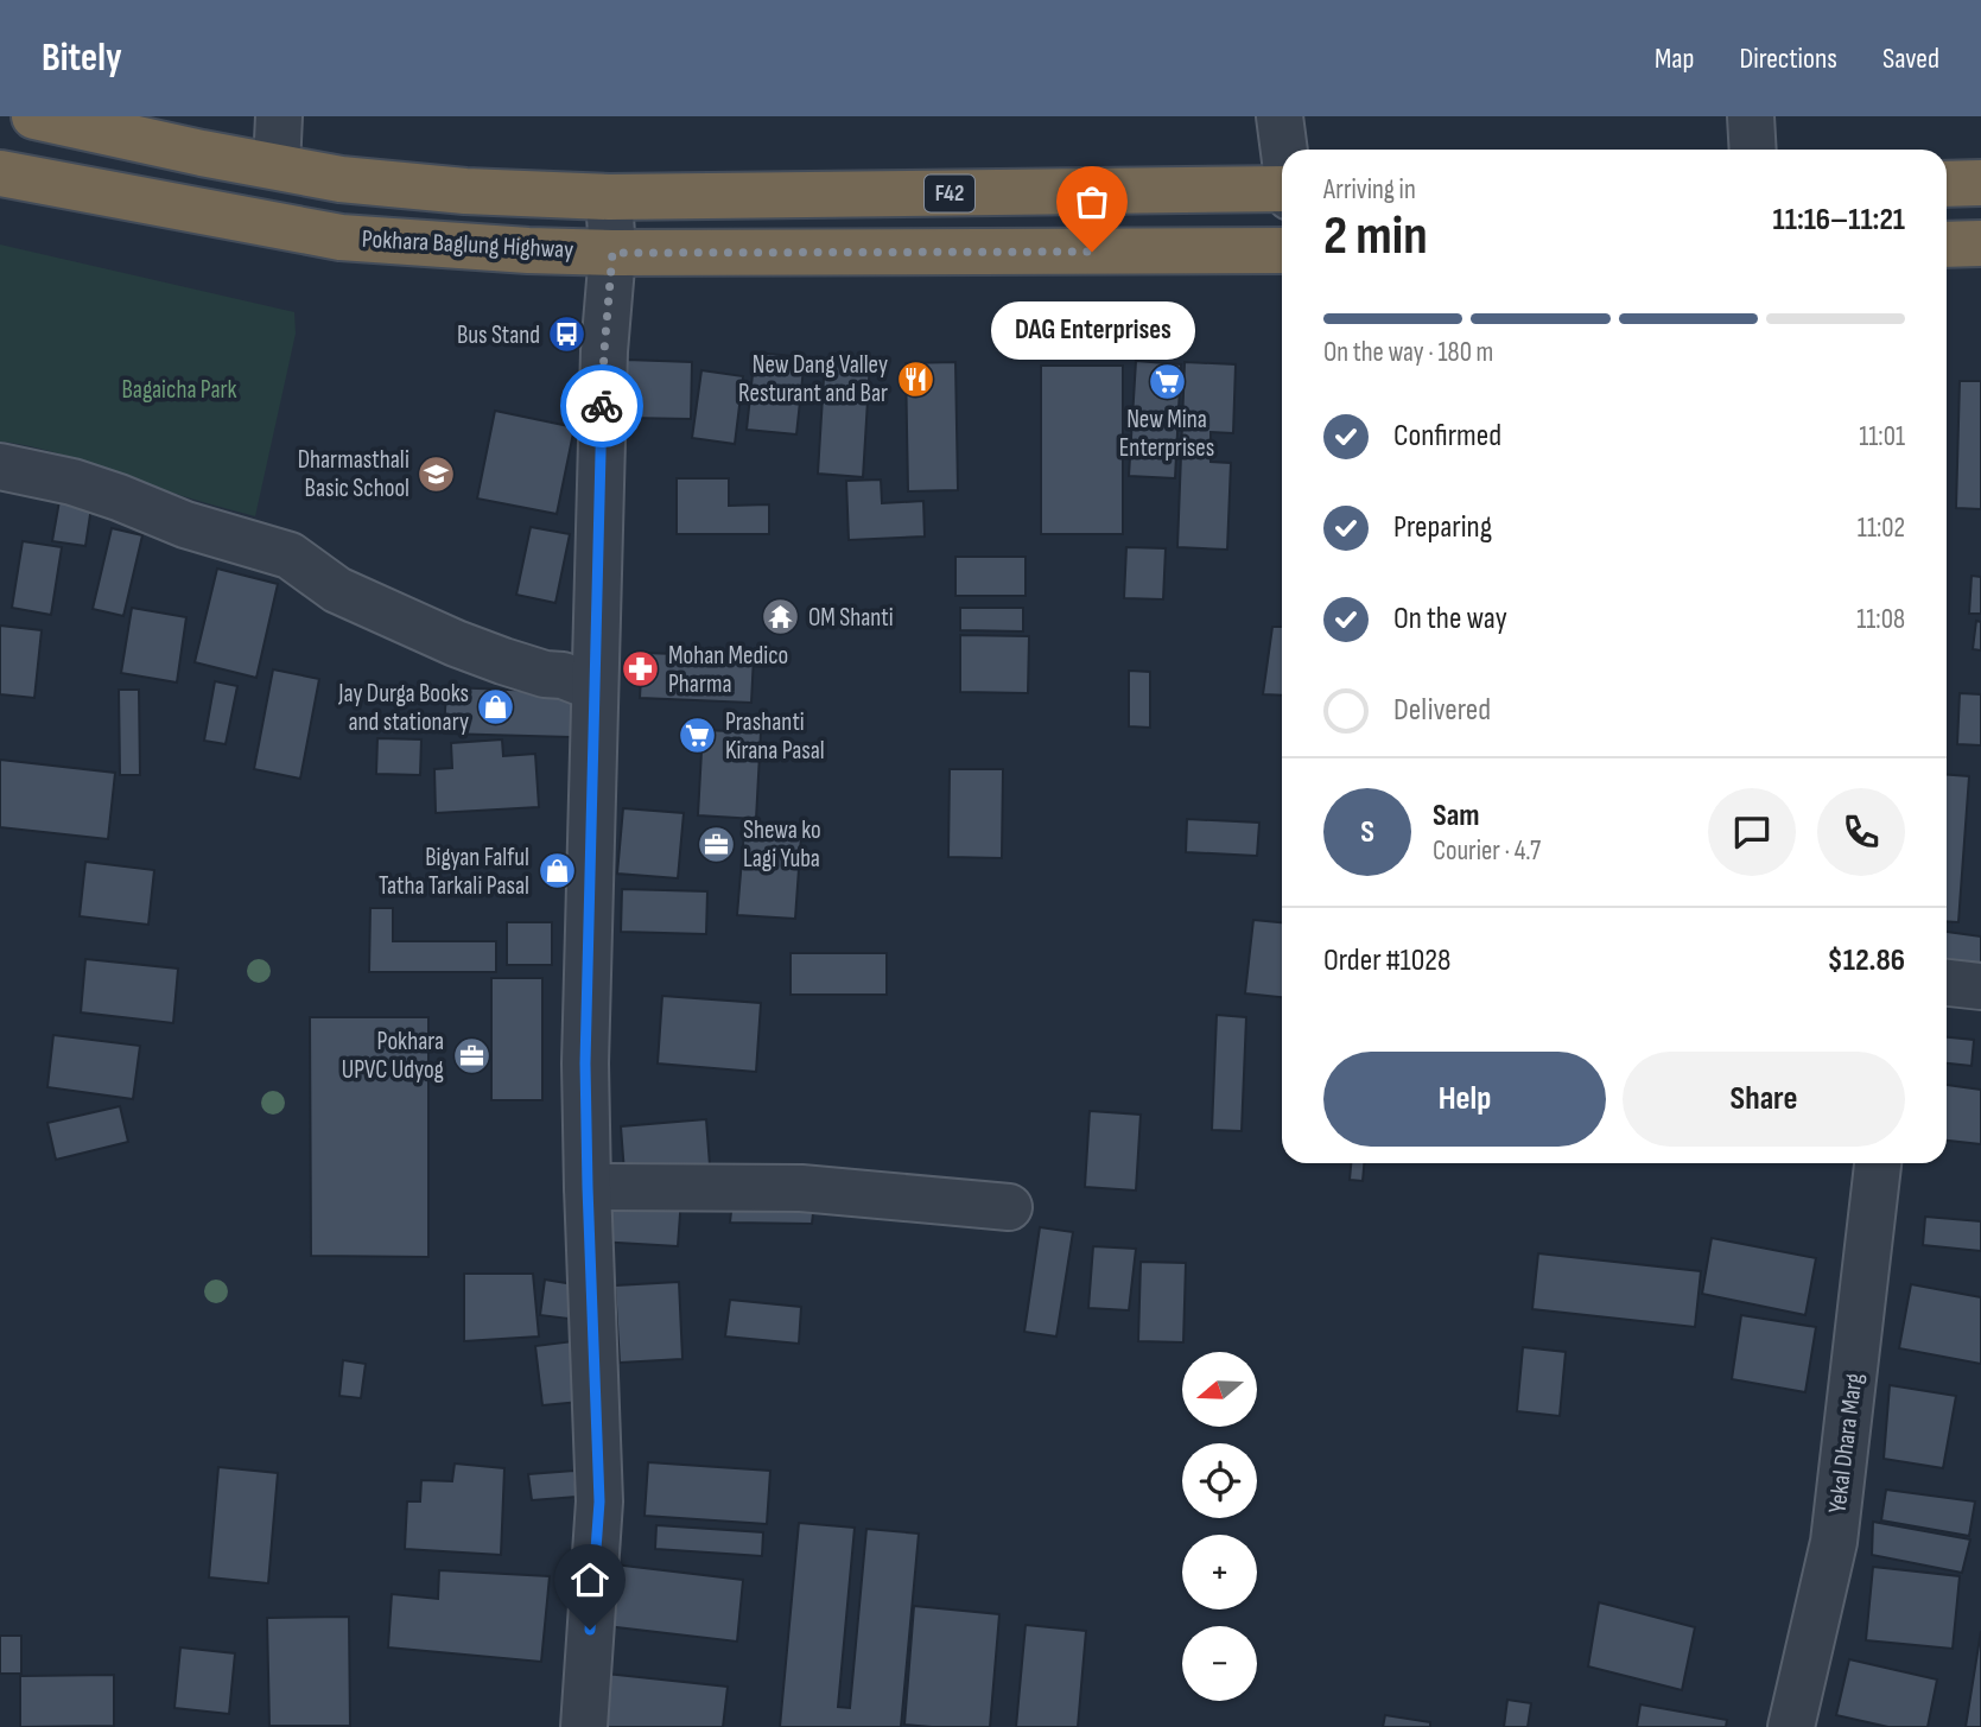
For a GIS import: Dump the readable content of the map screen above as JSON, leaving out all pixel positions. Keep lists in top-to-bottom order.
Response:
{
  "streets": {
    "highway": ["F42", "Pokhara Baglung Highway"],
    "street": ["Yekal Dhara Marg"]
  },
  "parks": ["Bagaicha Park"],
  "places": {
    "other": ["DAG Enterprises"],
    "bus stop": ["Bus Stand"],
    "restaurant": ["New Dang Valley Resturant and Bar"],
    "supermarket": ["New Mina Enterprises", "Prashanti Kirana Pasal"],
    "school or university": ["Dharmasthali Basic School"],
    "temple": ["OM Shanti"],
    "pharmacy": ["Mohan Medico Pharma"],
    "shop": ["Jay Durga Books and stationary", "Bigyan Falful Tatha Tarkali Pasal"],
    "office": ["Shewa ko Lagi Yuba", "Pokhara UPVC Udyog"]
  },
  "north": "left",
  "page": {
    "header": "Bitely",
    "nav": ["Map", "Directions", "Saved"],
    "heading": ["2 min", "Arriving in", "11:16–11:21"],
    "panel": [
      "Sam",
      "Courier · 4.7",
      "Order #1028",
      "$12.86"
    ],
    "bar": "On the way · 180 m",
    "bubble": "DAG Enterprises",
    "list": [
      ["Confirmed", "11:01"],
      ["Preparing", "11:02"],
      ["On the way", "11:08"],
      "Delivered"
    ],
    "round": "S",
    "buttons": ["Help", "Share"],
    "map_buttons": ["+", "−"]
  }
}
